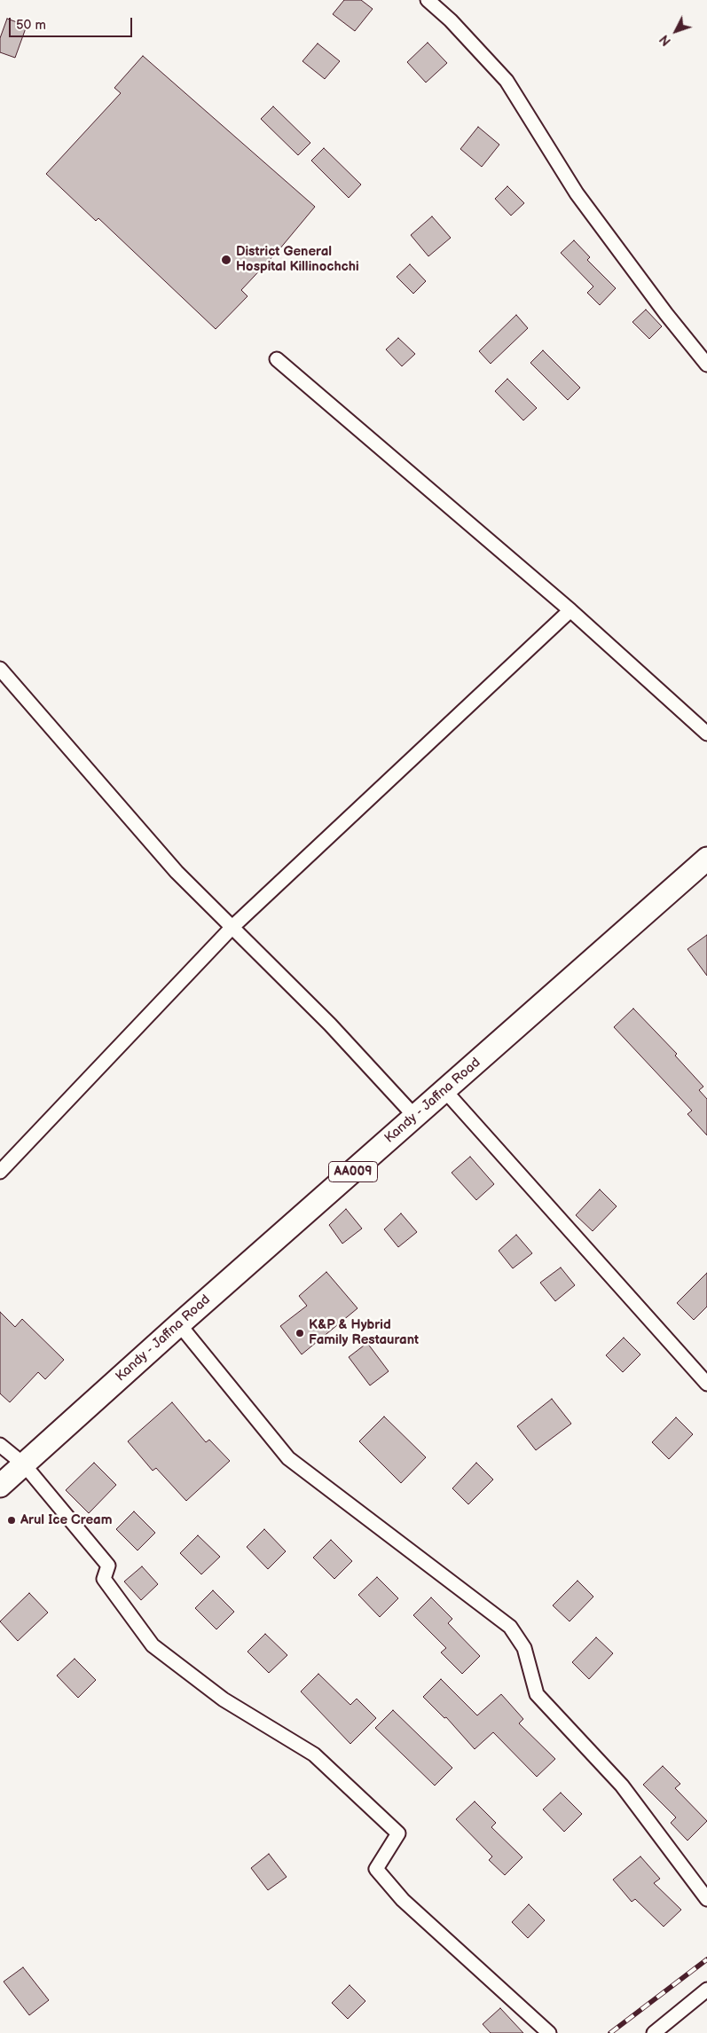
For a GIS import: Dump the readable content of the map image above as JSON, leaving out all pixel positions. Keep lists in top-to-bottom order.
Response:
{
  "streets": {
    "highway": ["Kandy - Jaffna Road", "AA009"]
  },
  "places": ["District General Hospital Killinochchi", "K&P & Hybrid Family Restaurant", "Arul Ice Cream"],
  "scale_bar": "50 m",
  "north": "bottom left"
}
